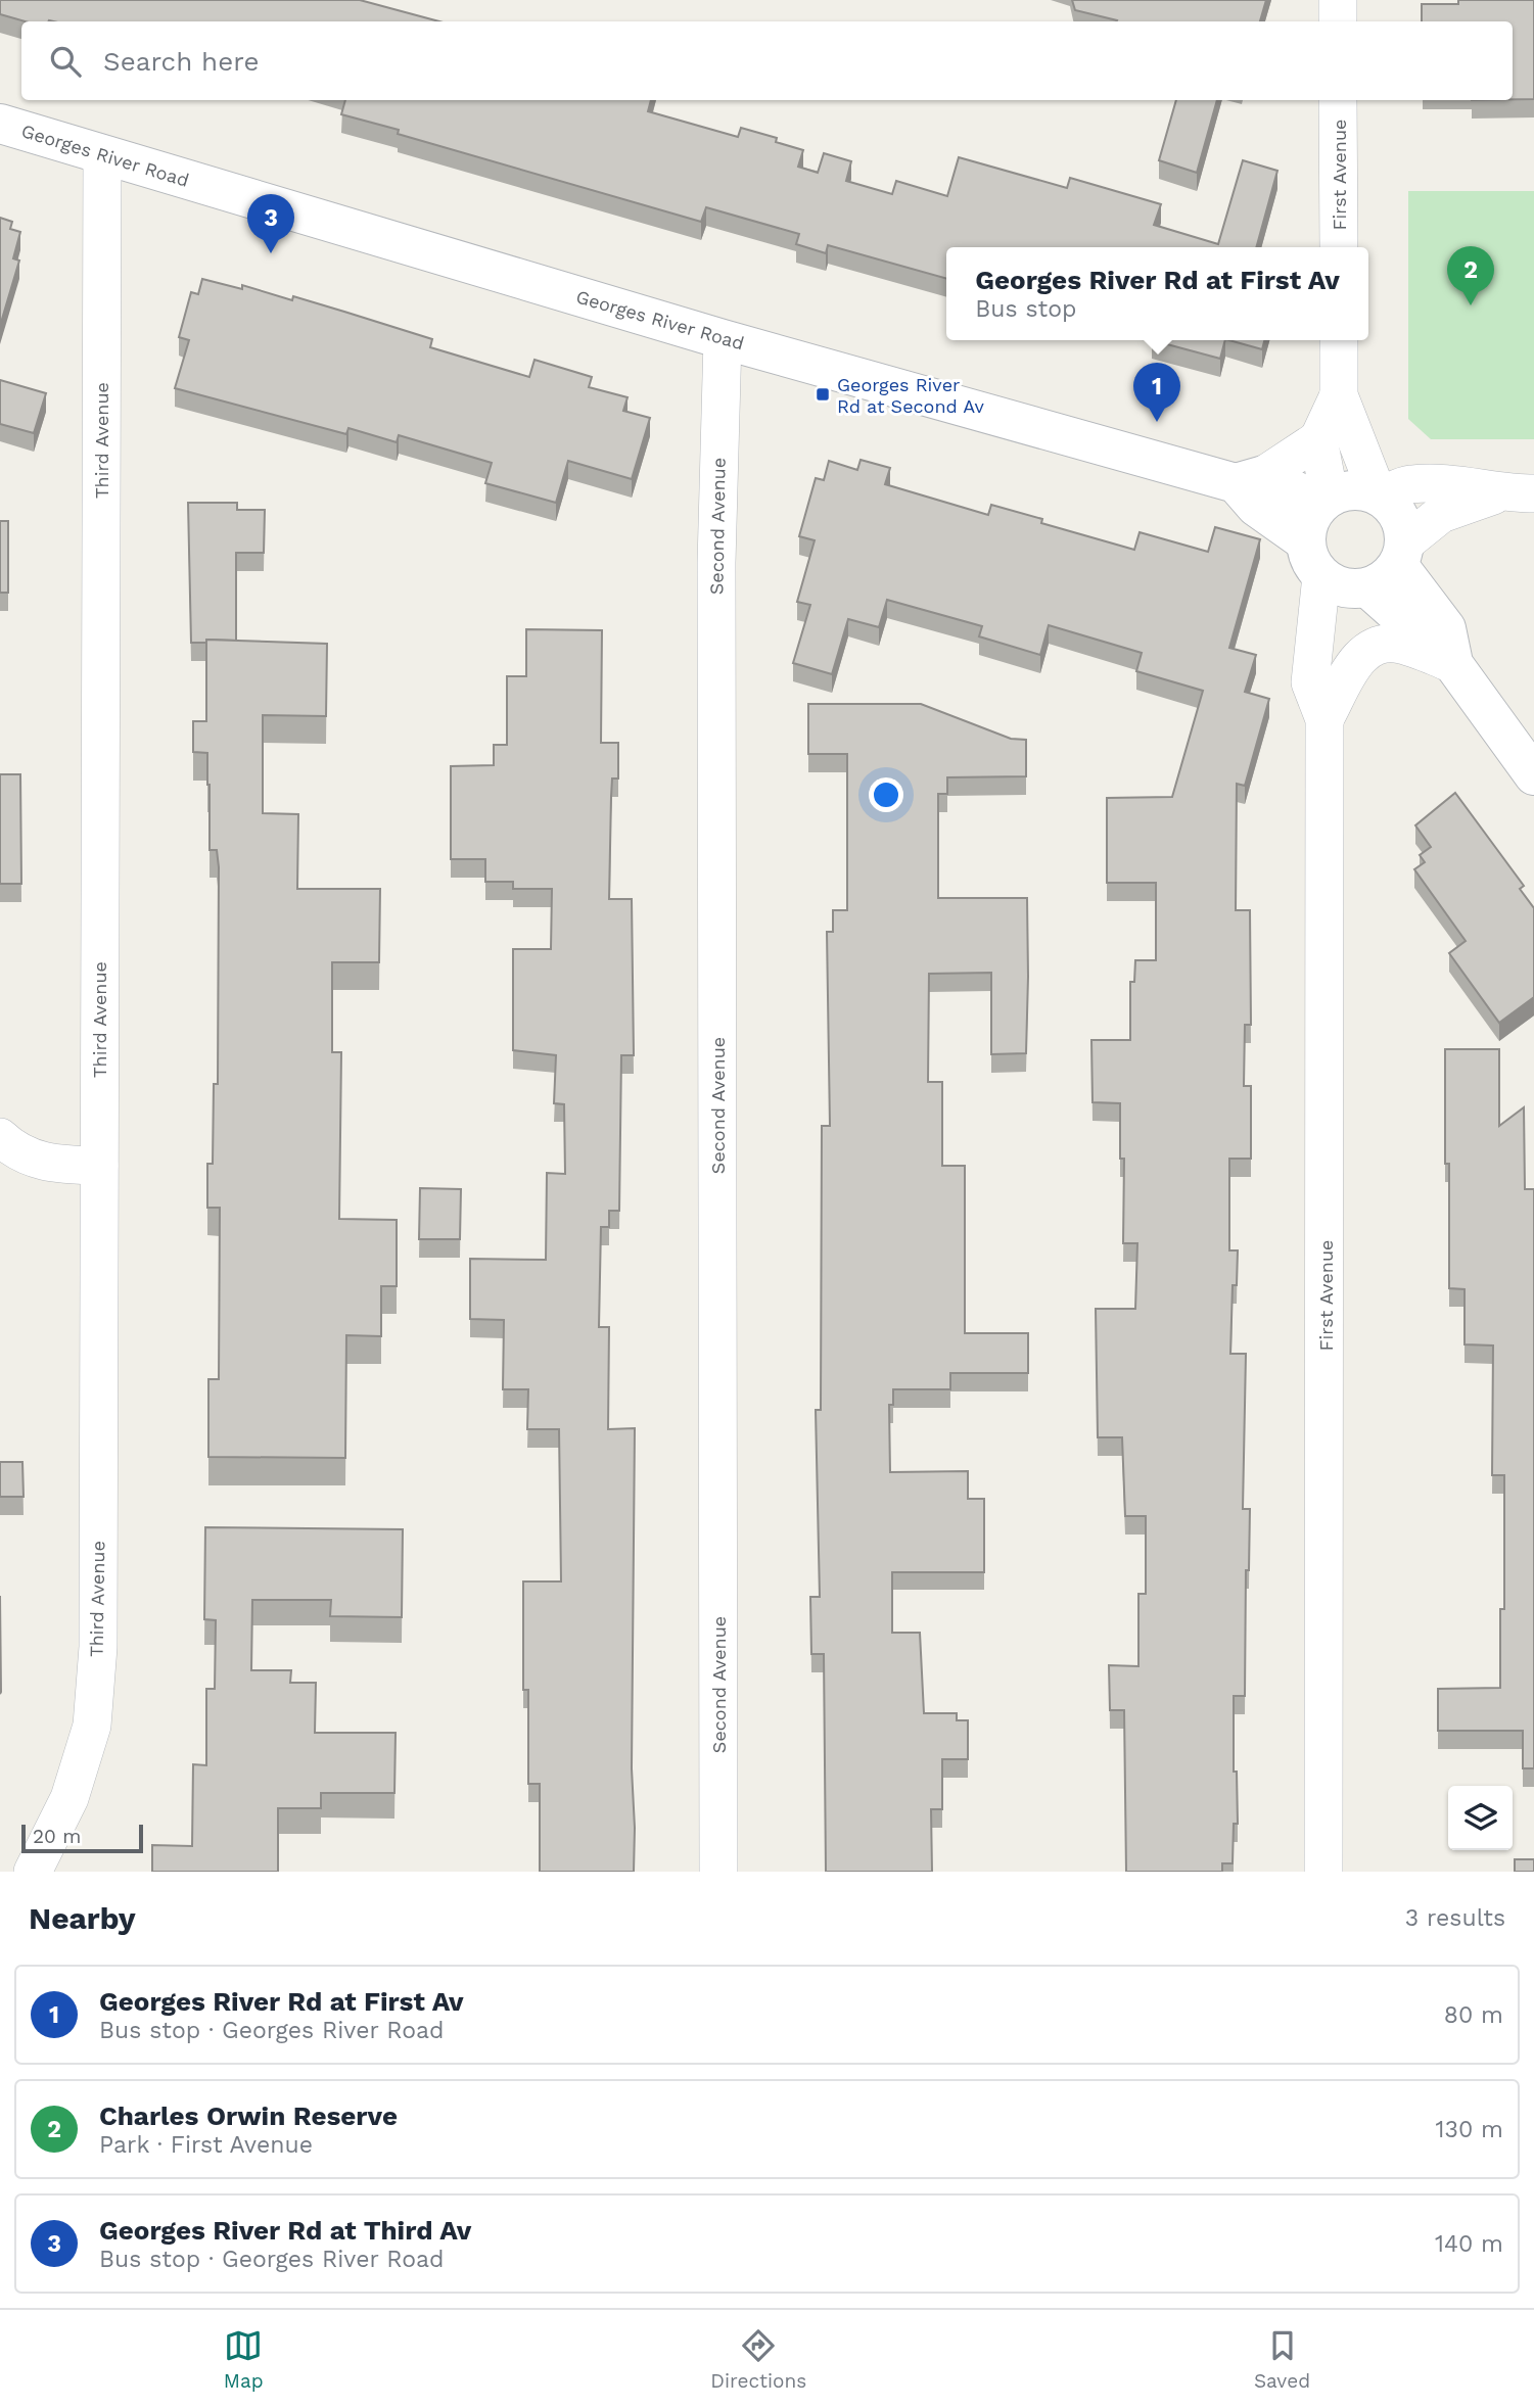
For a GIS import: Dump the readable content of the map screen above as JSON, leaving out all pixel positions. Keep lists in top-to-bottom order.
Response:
{
  "streets": {
    "street": [
      "Georges River Road",
      "First Avenue",
      "Third Avenue",
      "Second Avenue"
    ]
  },
  "crossings": [
    ["Georges River Road", "Third Avenue"],
    ["Georges River Road", "Second Avenue"]
  ],
  "places": {
    "transit": ["Georges River Rd at Second Av"]
  },
  "scale_bar": "20 m",
  "page": {
    "search": "Search here",
    "pins": ["3", "2", "1"],
    "popup": ["Georges River Rd at First Av", "Bus stop"],
    "scale": "20 m",
    "heading": ["Nearby", "3 results"],
    "list": [
      {
        "mark": "1",
        "name": "Georges River Rd at First Av",
        "note": "Bus stop · Georges River Road",
        "value": "80 m"
      },
      {
        "mark": "2",
        "name": "Charles Orwin Reserve",
        "note": "Park · First Avenue",
        "value": "130 m"
      },
      {
        "mark": "3",
        "name": "Georges River Rd at Third Av",
        "note": "Bus stop · Georges River Road",
        "value": "140 m"
      }
    ],
    "nav": ["Map", "Directions", "Saved"]
  }
}
